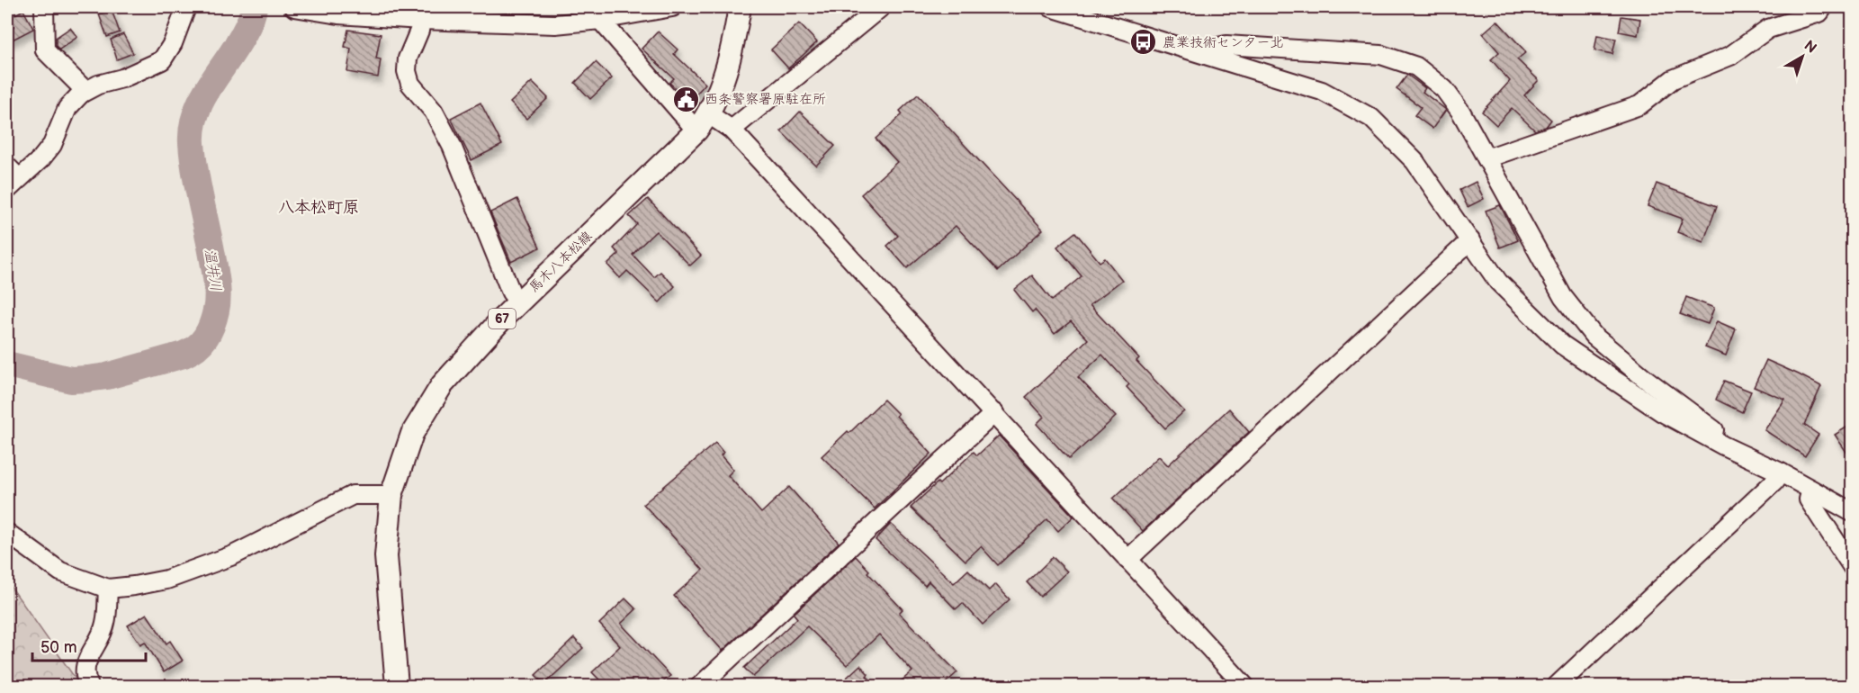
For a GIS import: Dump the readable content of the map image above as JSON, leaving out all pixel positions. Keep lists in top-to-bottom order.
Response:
{
  "streets": {
    "main road": ["馬木八本松線", "67"]
  },
  "districts": ["八本松町原"],
  "water": ["温井川"],
  "places": {
    "bus stop": ["農業技術センター北"],
    "public building": ["西条警察署原駐在所"]
  },
  "scale_bar": "50 m",
  "north": "top right"
}
